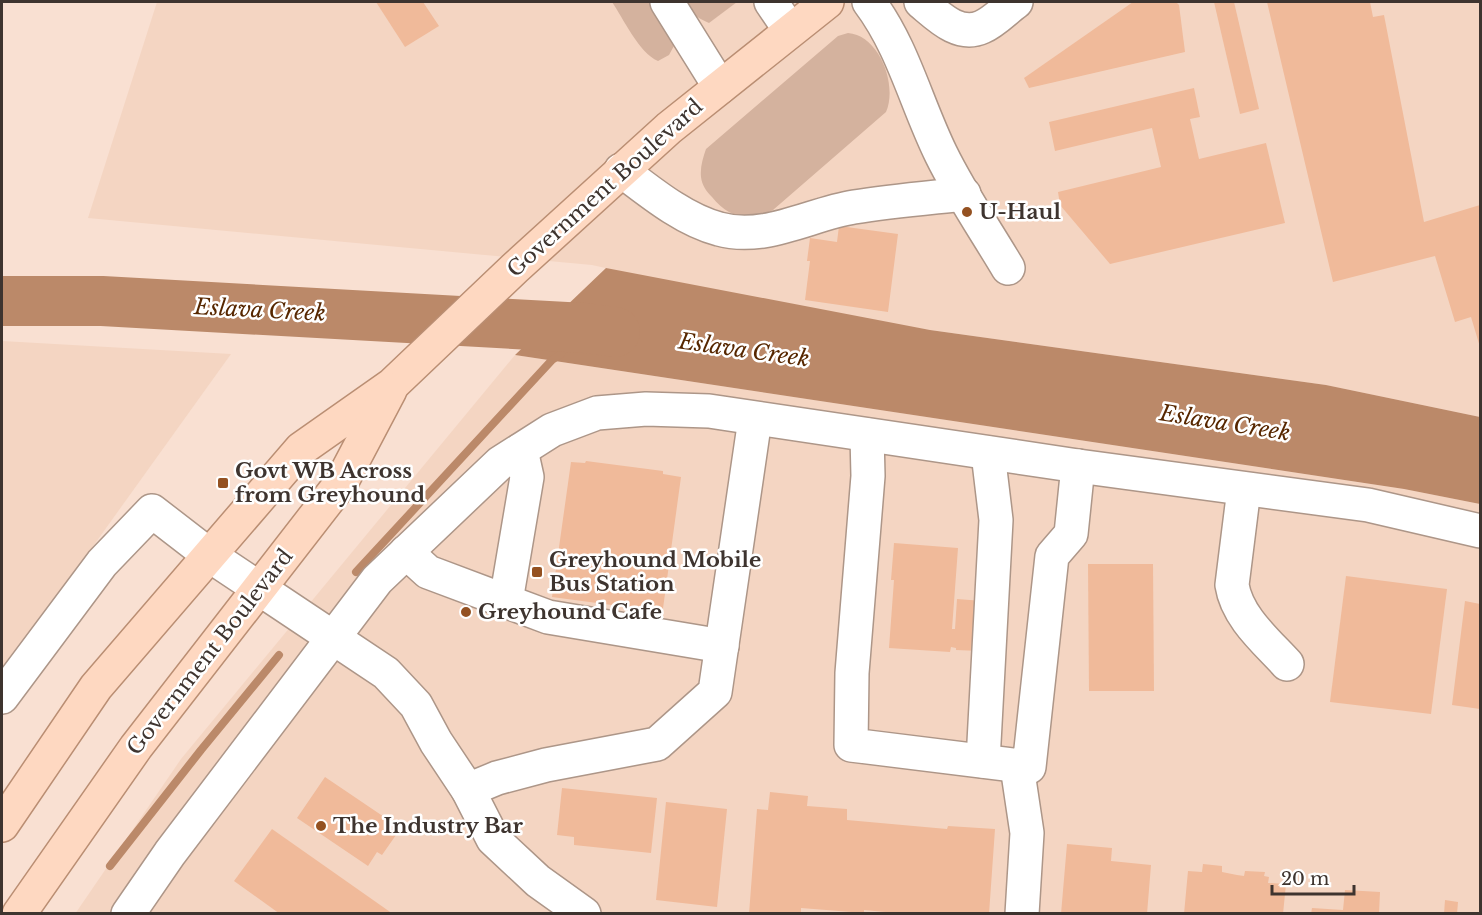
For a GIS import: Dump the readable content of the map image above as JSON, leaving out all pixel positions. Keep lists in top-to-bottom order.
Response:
{
  "streets": {
    "main road": ["Government Boulevard"]
  },
  "water": ["Eslava Creek"],
  "places": {
    "other": ["U-Haul", "Greyhound Cafe", "The Industry Bar"],
    "transit": ["Govt WB Across from Greyhound", "Greyhound Mobile Bus Station"]
  },
  "scale_bar": "20 m"
}
